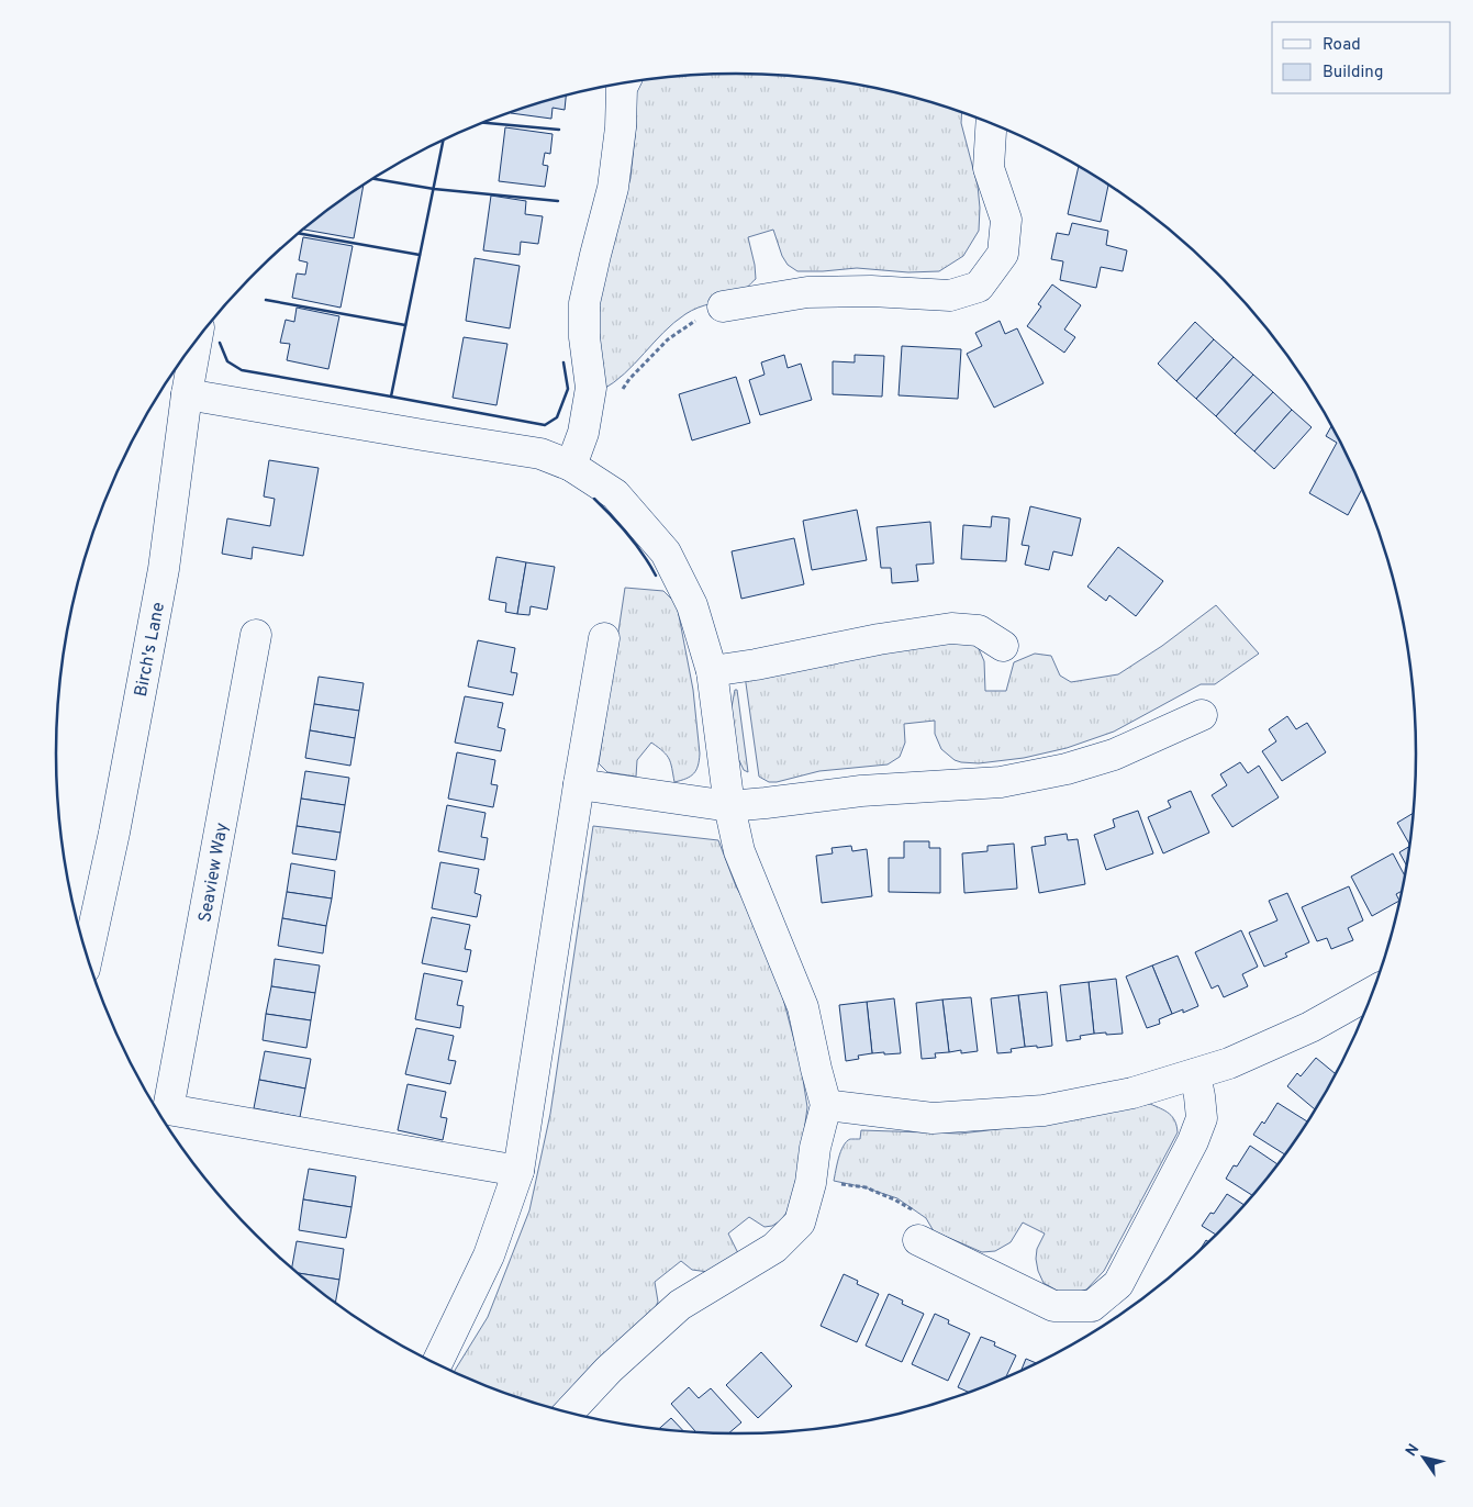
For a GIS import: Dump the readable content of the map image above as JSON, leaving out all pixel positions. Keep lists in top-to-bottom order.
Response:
{
  "streets": {
    "street": ["Birch's Lane", "Seaview Way"]
  },
  "legend": ["Road", "Building"],
  "north": "top left"
}
